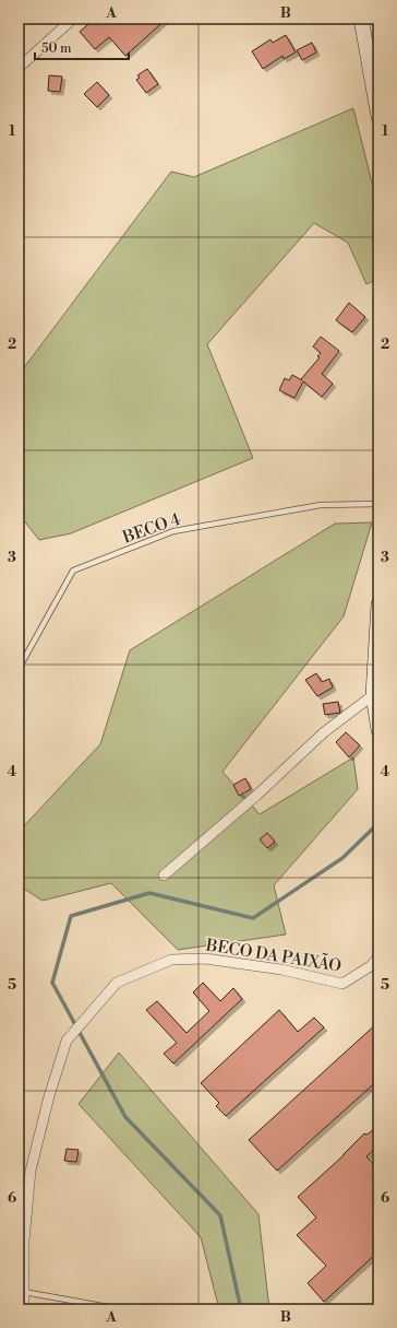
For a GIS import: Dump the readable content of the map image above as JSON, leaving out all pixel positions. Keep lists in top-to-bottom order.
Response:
{
  "streets": {
    "street": ["BECO DA PAIXÃO"],
    "lane": ["BECO 4"]
  },
  "scale_bar": "50 m",
  "grid": {
    "columns": ["A", "B"],
    "rows": [
      "1",
      "2",
      "3",
      "4",
      "5",
      "6"
    ]
  }
}
